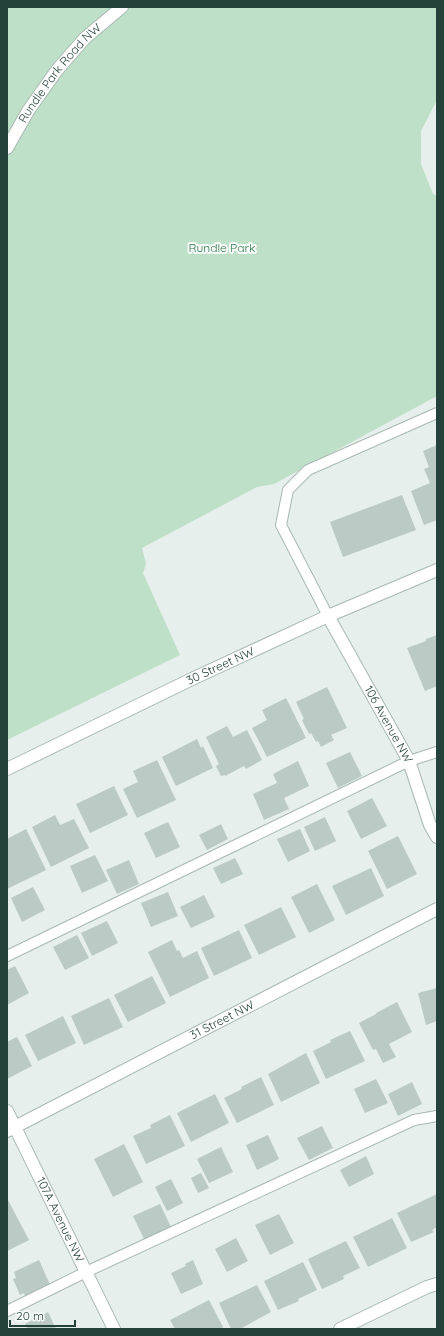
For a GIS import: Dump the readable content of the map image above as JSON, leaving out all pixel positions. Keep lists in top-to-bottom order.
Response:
{
  "streets": {
    "street": [
      "Rundle Park Road NW",
      "30 Street NW",
      "106 Avenue NW",
      "31 Street NW",
      "107A Avenue NW"
    ]
  },
  "crossings": [
    ["30 Street NW", "106 Avenue NW"],
    ["31 Street NW", "107A Avenue NW"]
  ],
  "parks": ["Rundle Park"],
  "scale_bar": "20 m"
}
